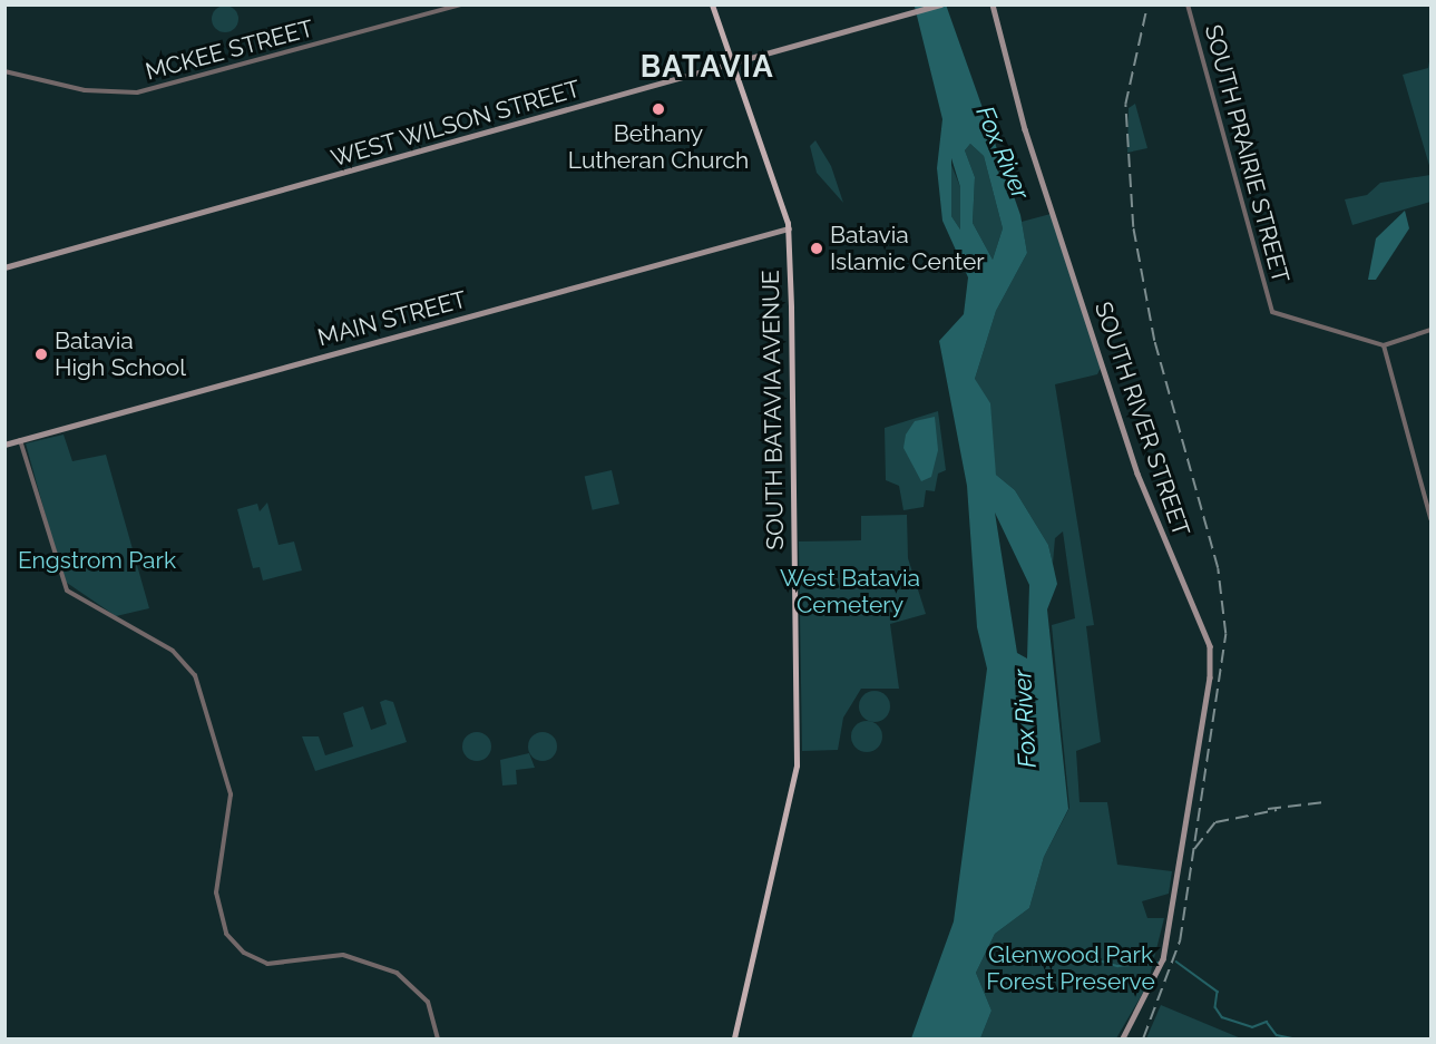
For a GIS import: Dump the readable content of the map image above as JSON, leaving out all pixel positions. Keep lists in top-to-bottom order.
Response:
{
  "streets": {
    "main road": [
      "WEST WILSON STREET",
      "MAIN STREET",
      "SOUTH BATAVIA AVENUE",
      "SOUTH RIVER STREET"
    ],
    "street": ["MCKEE STREET", "SOUTH PRAIRIE STREET"]
  },
  "crossings": [
    ["WEST WILSON STREET", "SOUTH BATAVIA AVENUE"],
    ["MAIN STREET", "SOUTH BATAVIA AVENUE"]
  ],
  "districts": ["BATAVIA"],
  "water": ["Fox River"],
  "parks": ["Engstrom Park", "West Batavia Cemetery", "Glenwood Park Forest Preserve"],
  "places": ["Bethany Lutheran Church", "Batavia Islamic Center", "Batavia High School"]
}
